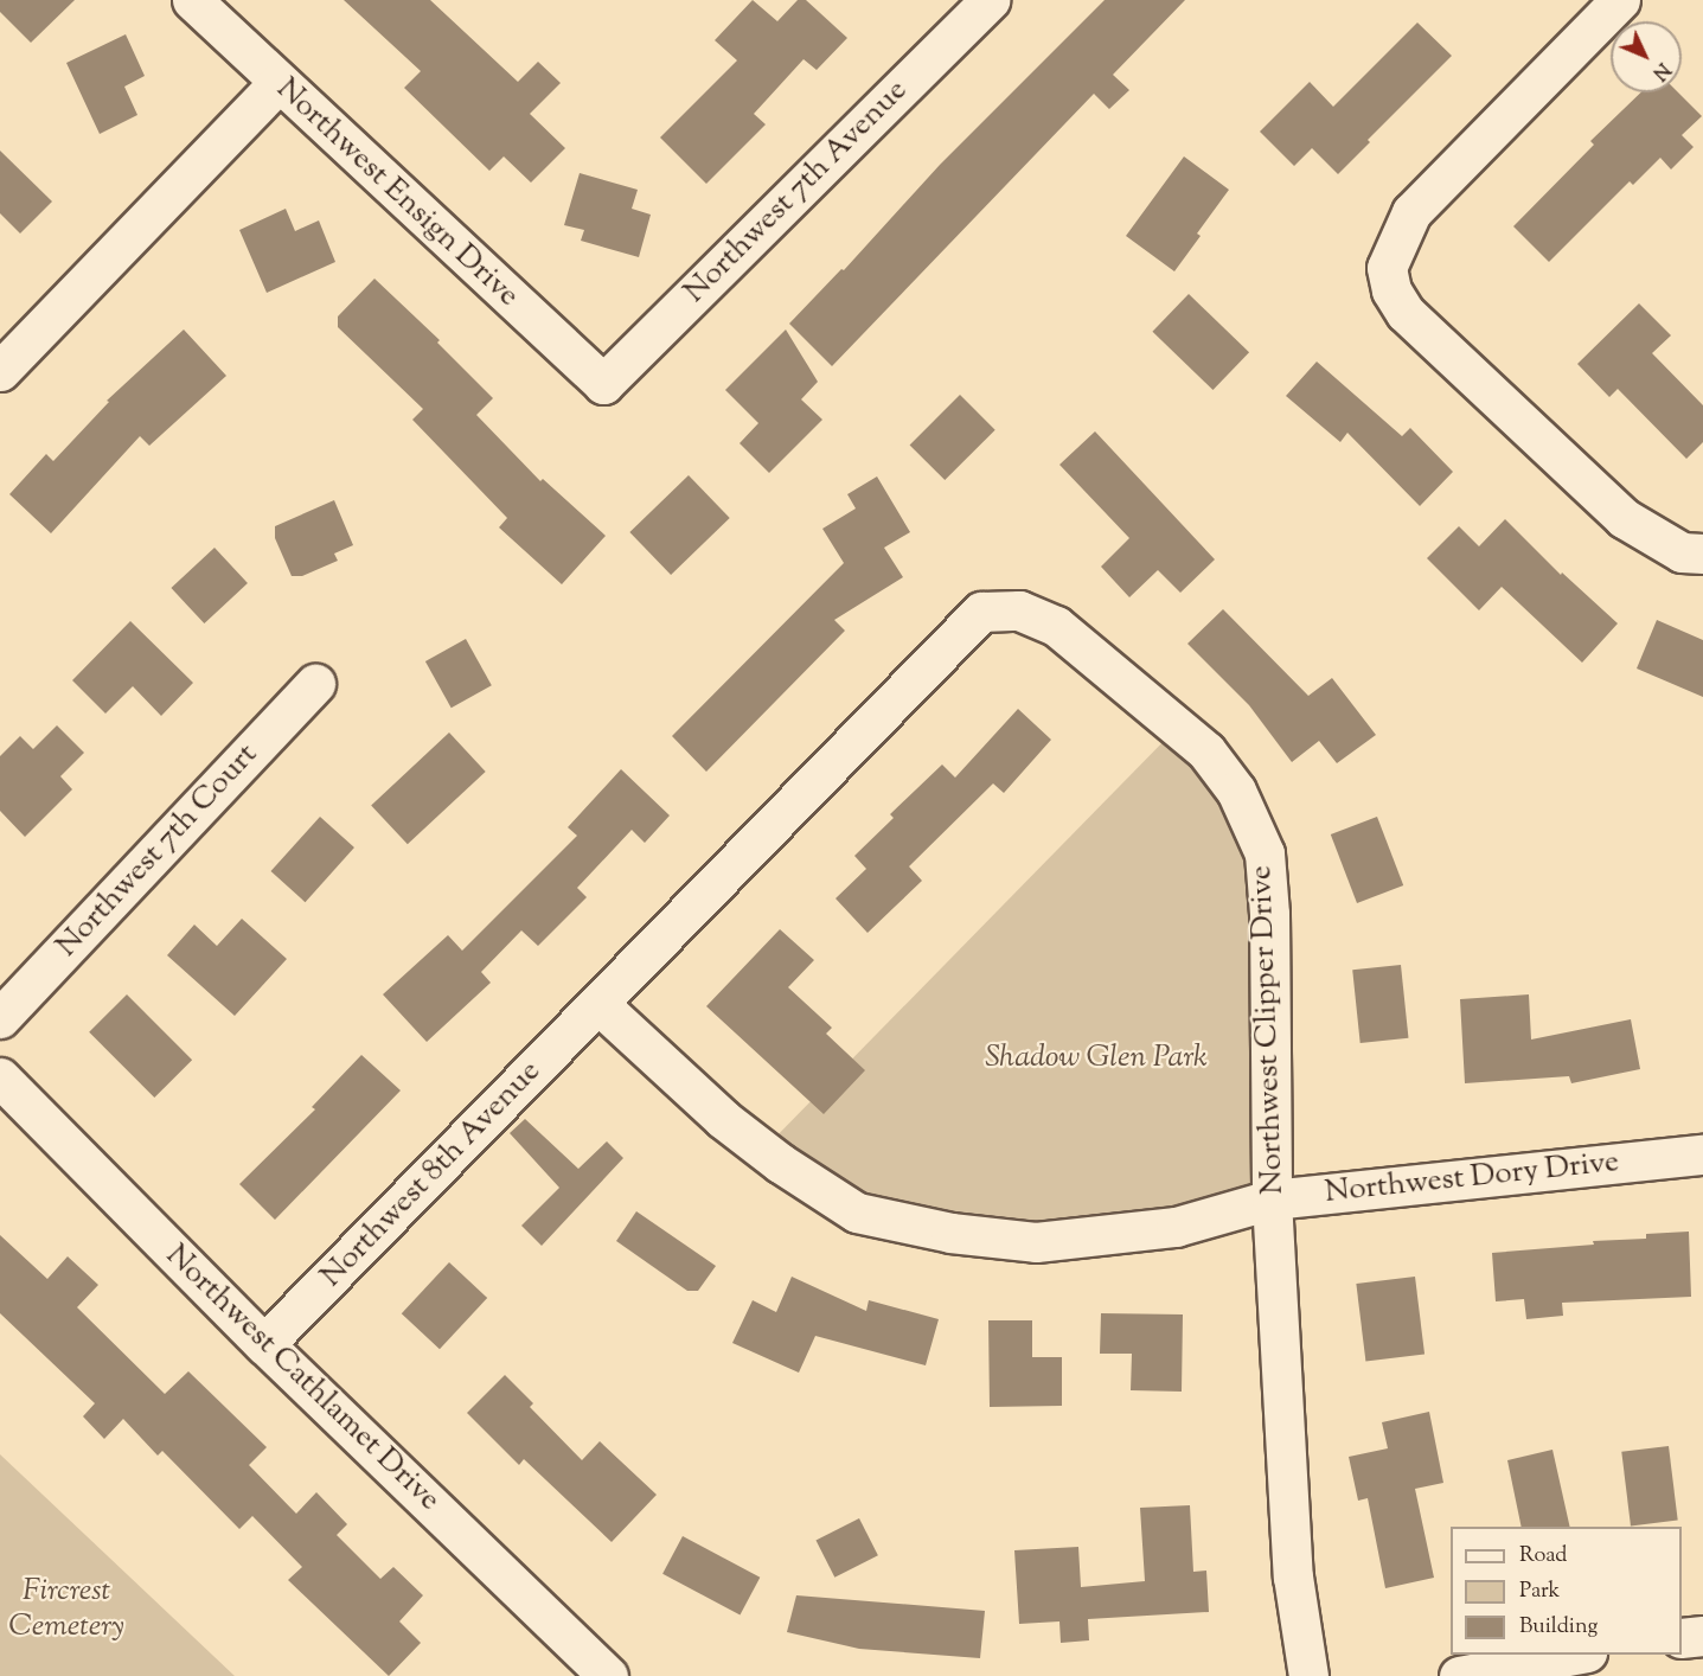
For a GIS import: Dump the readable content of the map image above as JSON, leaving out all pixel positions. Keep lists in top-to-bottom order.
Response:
{
  "streets": {
    "street": [
      "Northwest 7th Avenue",
      "Northwest Ensign Drive",
      "Northwest 7th Court",
      "Northwest Clipper Drive",
      "Northwest 8th Avenue",
      "Northwest Dory Drive",
      "Northwest Cathlamet Drive"
    ]
  },
  "crossings": [
    ["Northwest 7th Avenue", "Northwest Ensign Drive"],
    ["Northwest Clipper Drive", "Northwest 8th Avenue"],
    ["Northwest Clipper Drive", "Northwest Dory Drive"],
    ["Northwest 8th Avenue", "Northwest Dory Drive"],
    ["Northwest 8th Avenue", "Northwest Cathlamet Drive"]
  ],
  "parks": ["Shadow Glen Park", "Fircrest Cemetery"],
  "legend": ["Road", "Park", "Building"],
  "north": "bottom right"
}
